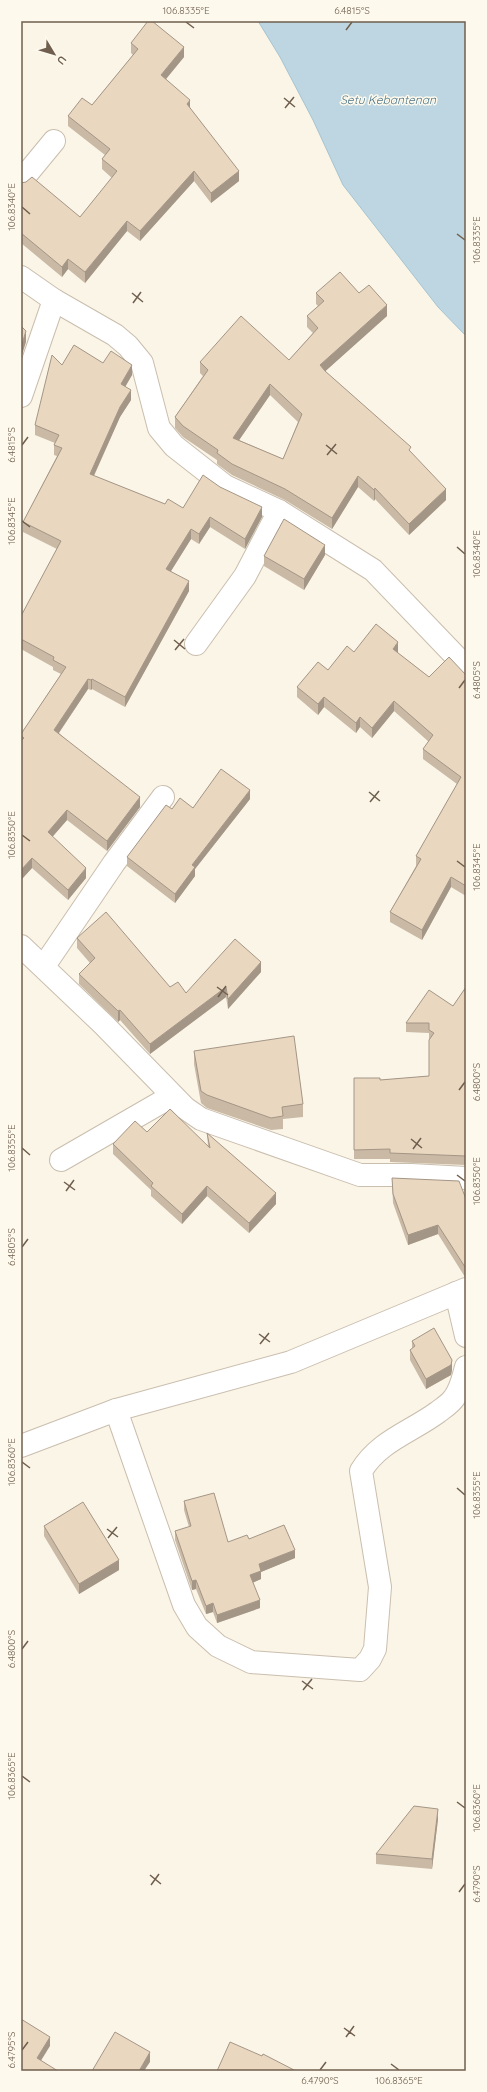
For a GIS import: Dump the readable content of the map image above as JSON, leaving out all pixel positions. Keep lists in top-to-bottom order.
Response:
{
  "water": ["Setu Kebantenan"],
  "north": "bottom right",
  "coordinates": [
    "106.8335°E",
    "6.4815°S",
    "106.8340°E",
    "106.8345°E",
    "6.4805°S",
    "106.8350°E",
    "6.4800°S",
    "106.8355°E",
    "106.8360°E",
    "106.8365°E",
    "6.4790°S",
    "6.4795°S"
  ]
}
